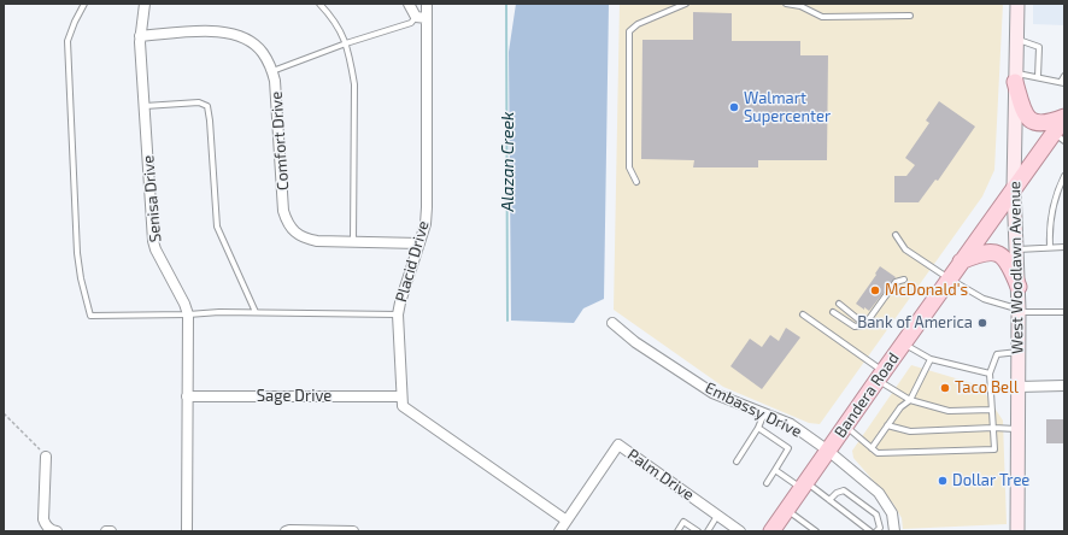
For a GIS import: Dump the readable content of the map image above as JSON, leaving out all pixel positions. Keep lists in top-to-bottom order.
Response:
{
  "streets": {
    "main road": ["Bandera Road"],
    "street": [
      "Comfort Drive",
      "Senisa Drive",
      "Placid Drive",
      "West Woodlawn Avenue",
      "Sage Drive",
      "Embassy Drive",
      "Palm Drive"
    ]
  },
  "crossings": [
    ["Comfort Drive", "Senisa Drive"],
    ["Comfort Drive", "Placid Drive"],
    ["Senisa Drive", "Sage Drive"],
    ["Placid Drive", "Sage Drive"],
    ["West Woodlawn Avenue", "Bandera Road"],
    ["Bandera Road", "Embassy Drive"]
  ],
  "water": ["Alazan Creek"],
  "places": [
    "Walmart Supercenter",
    "McDonald's",
    "Bank of America",
    "Taco Bell",
    "Dollar Tree"
  ]
}
